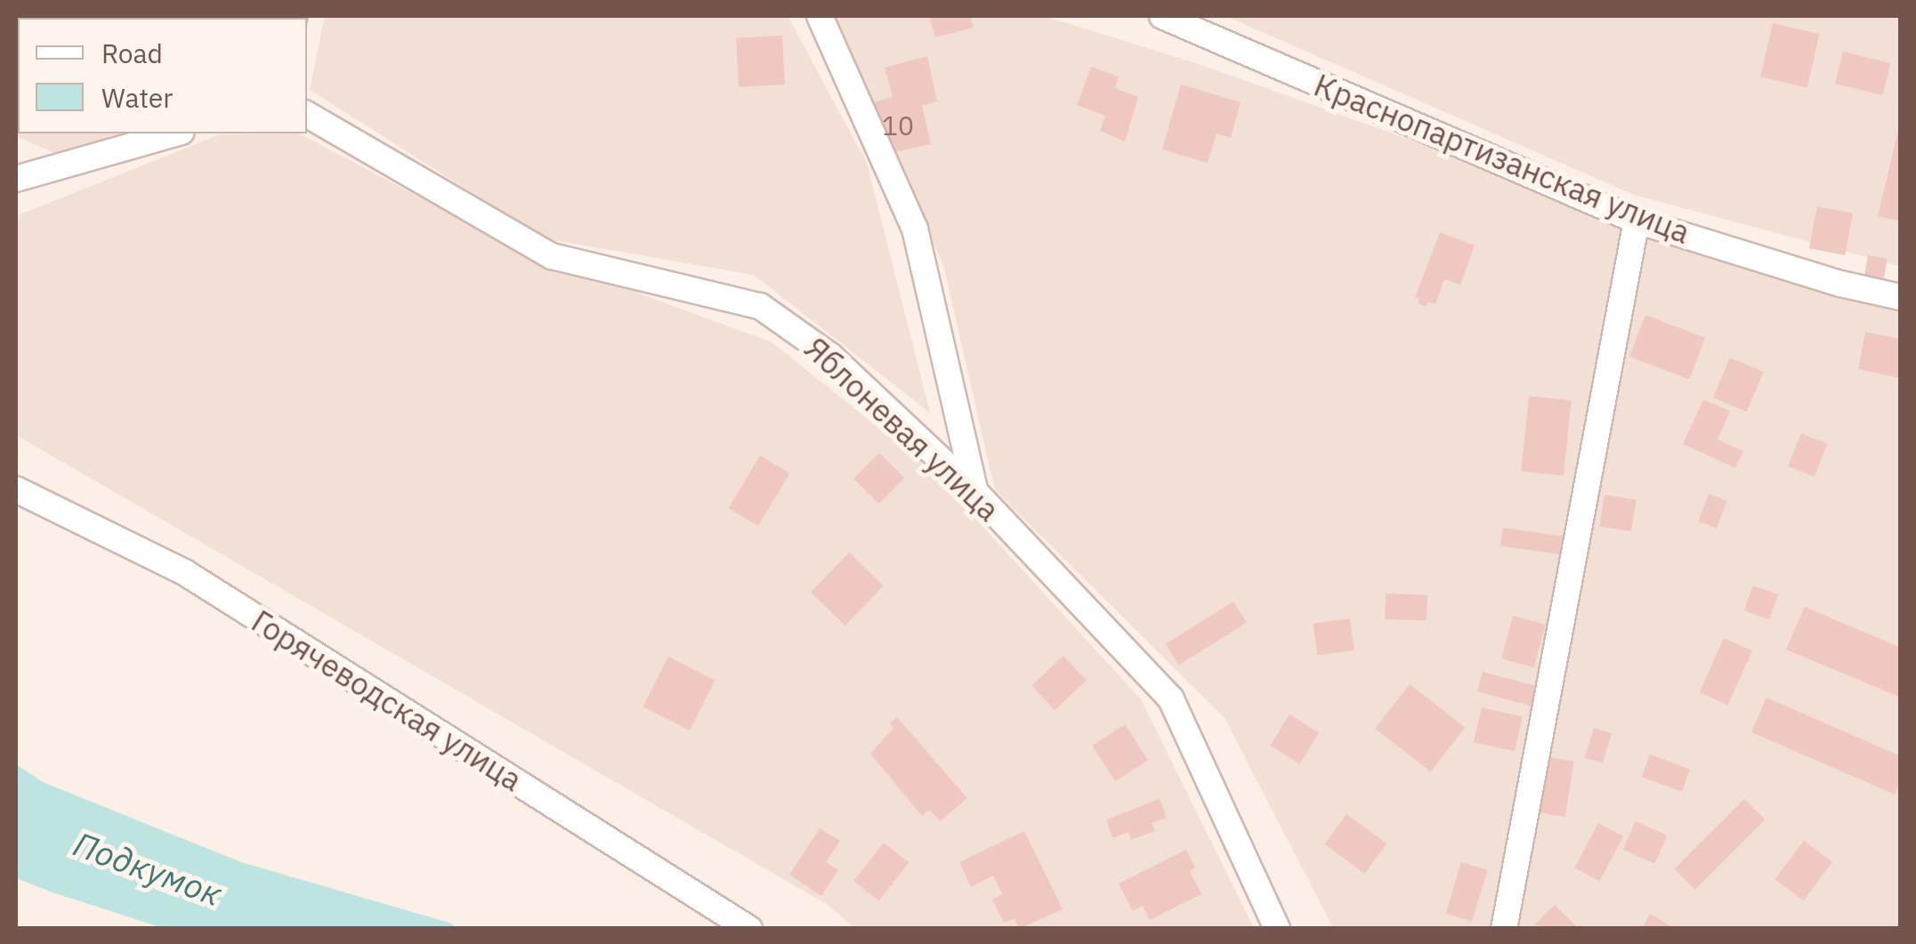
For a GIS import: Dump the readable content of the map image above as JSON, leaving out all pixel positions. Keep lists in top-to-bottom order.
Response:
{
  "streets": {
    "street": ["Краснопартизанская улица", "Яблоневая улица", "Горячеводская улица"]
  },
  "water": ["Подкумок"],
  "house_numbers": ["10"],
  "legend": ["Road", "Water"]
}
